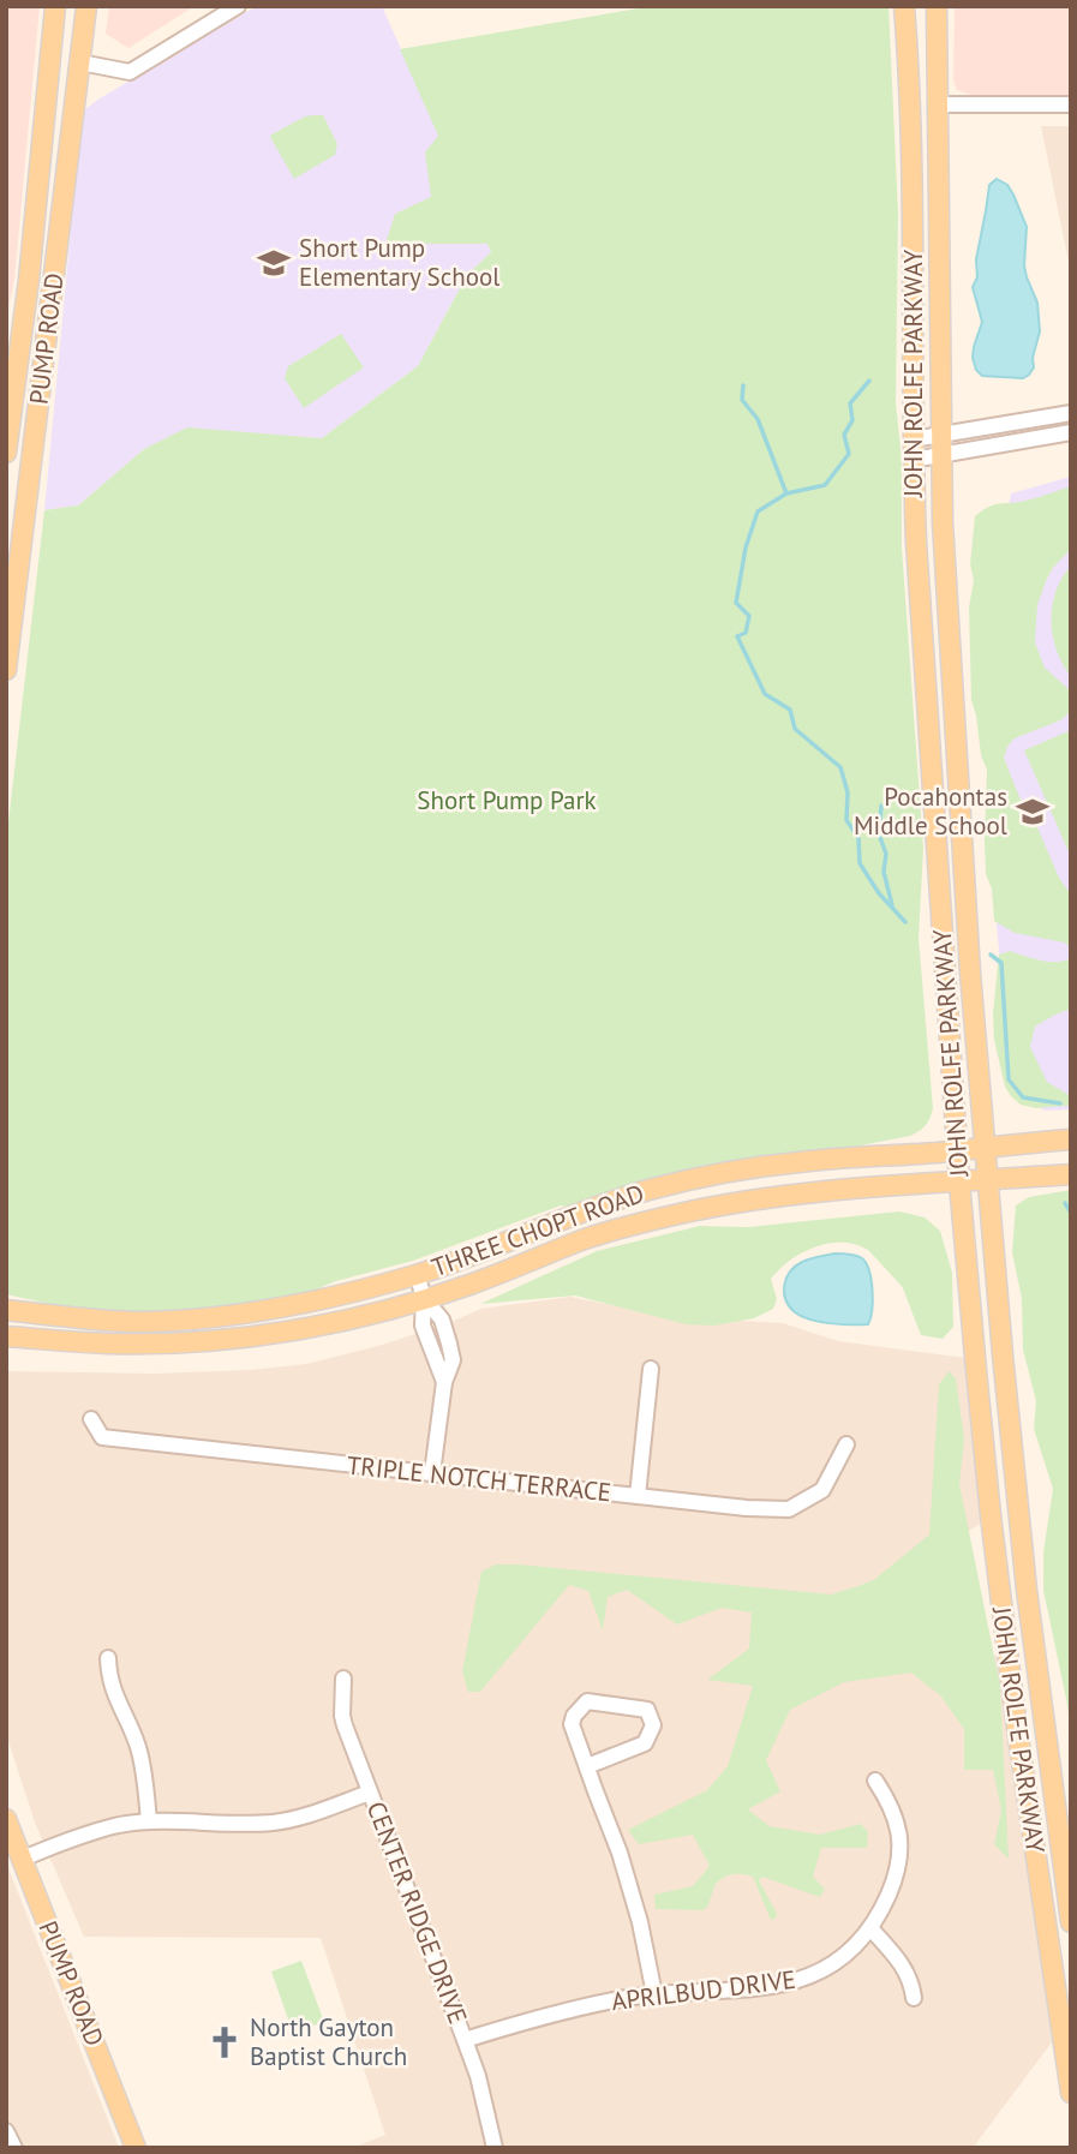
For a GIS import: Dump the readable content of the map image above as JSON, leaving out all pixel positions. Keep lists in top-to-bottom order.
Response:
{
  "streets": {
    "main road": ["PUMP ROAD", "JOHN ROLFE PARKWAY", "THREE CHOPT ROAD"],
    "street": ["TRIPLE NOTCH TERRACE", "CENTER RIDGE DRIVE", "APRILBUD DRIVE"]
  },
  "crossings": [
    ["JOHN ROLFE PARKWAY", "THREE CHOPT ROAD"],
    ["CENTER RIDGE DRIVE", "APRILBUD DRIVE"]
  ],
  "parks": ["Short Pump Park"],
  "places": {
    "school or university": ["Short Pump Elementary School", "Pocahontas Middle School"],
    "church": ["North Gayton Baptist Church"]
  }
}
